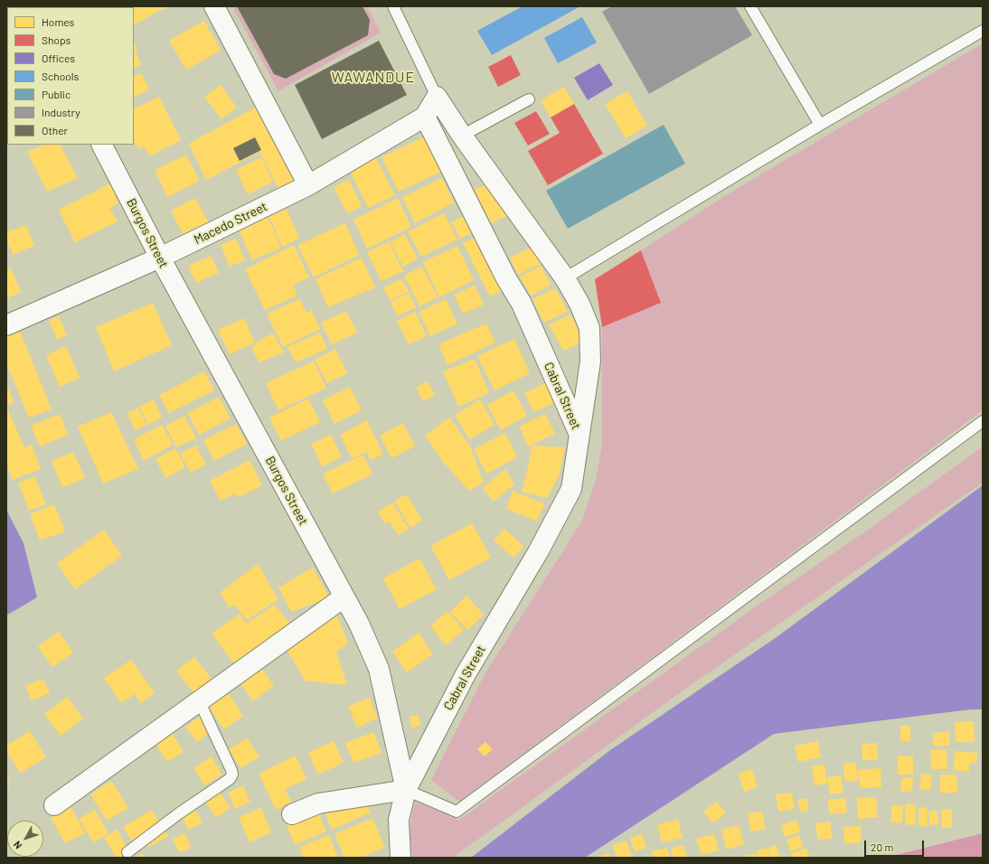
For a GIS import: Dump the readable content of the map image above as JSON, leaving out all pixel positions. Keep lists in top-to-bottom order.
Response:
{
  "streets": {
    "street": ["Macedo Street", "Burgos Street", "Cabral Street"]
  },
  "crossings": [
    ["Macedo Street", "Burgos Street"],
    ["Macedo Street", "Cabral Street"],
    ["Burgos Street", "Cabral Street"]
  ],
  "districts": ["WAWANDUE"],
  "legend": [
    "Homes",
    "Shops",
    "Offices",
    "Schools",
    "Public",
    "Industry",
    "Other"
  ],
  "scale_bar": "20 m",
  "north": "bottom left"
}
